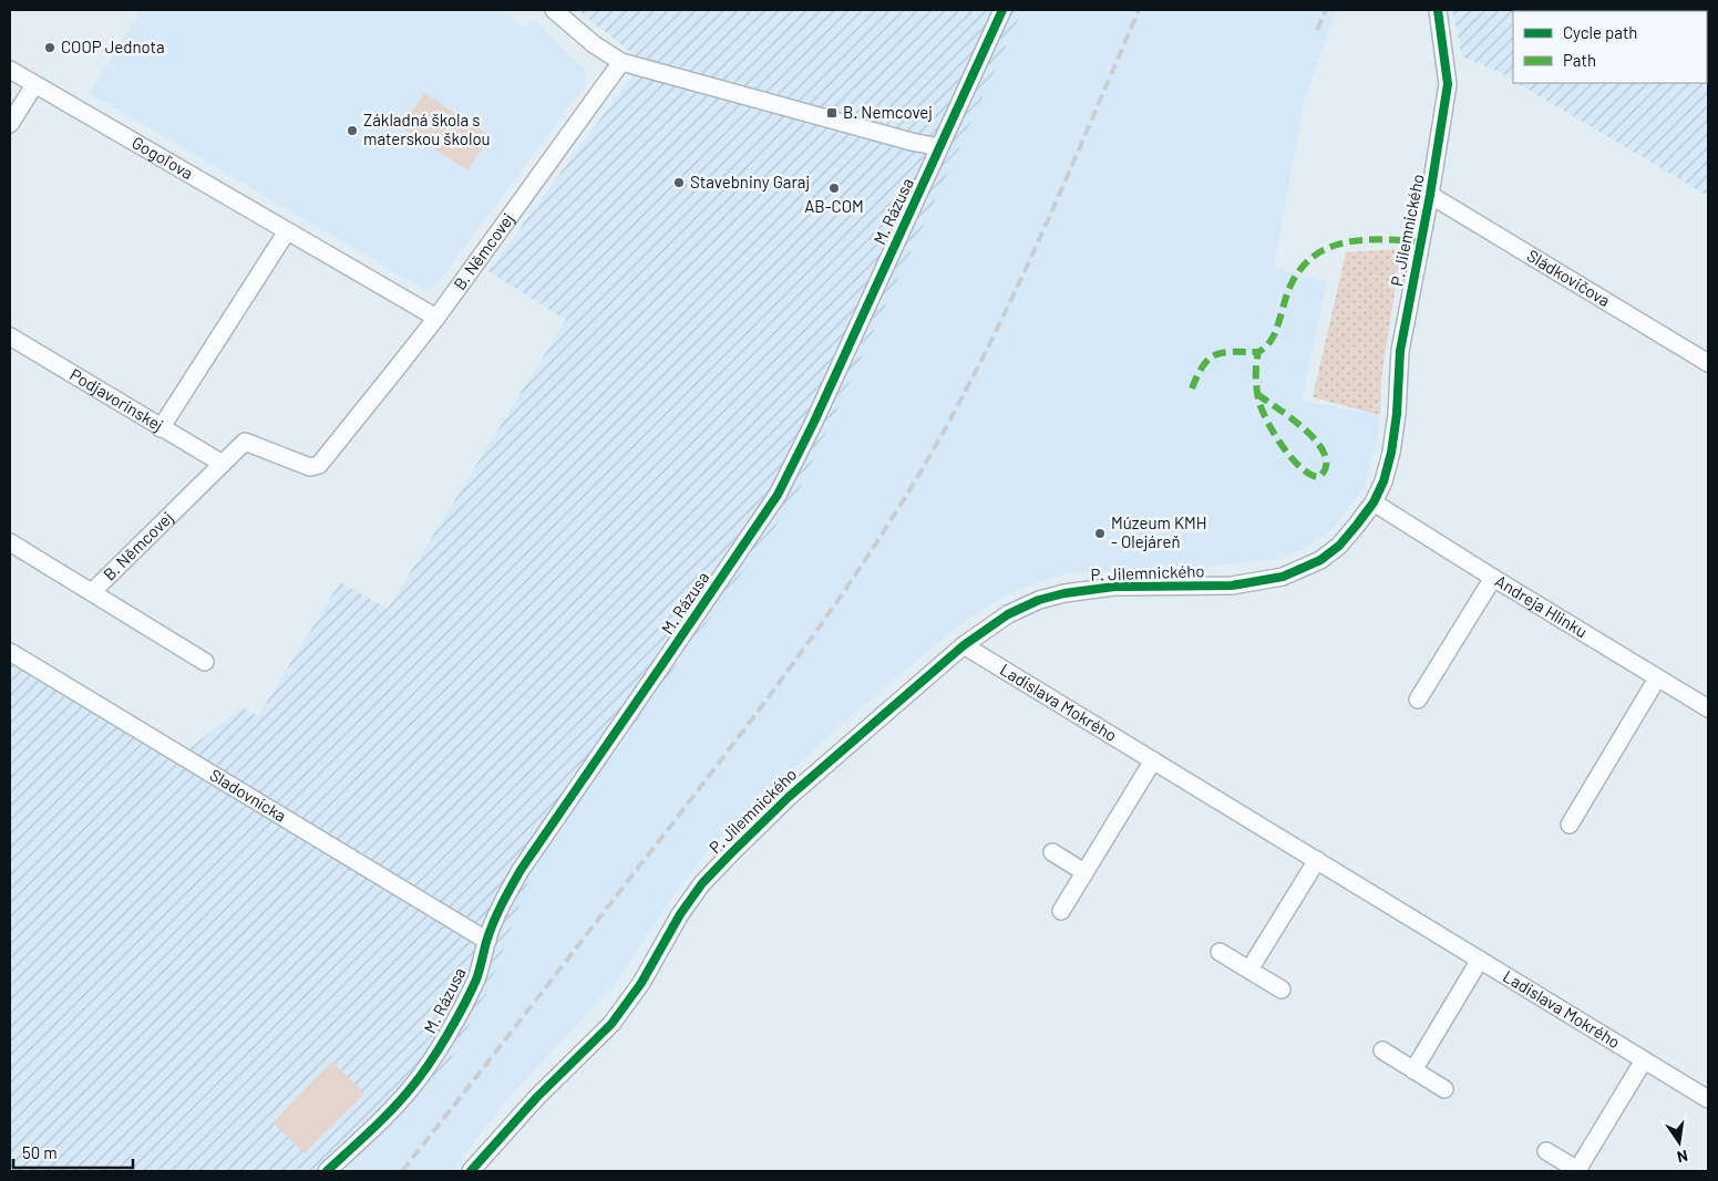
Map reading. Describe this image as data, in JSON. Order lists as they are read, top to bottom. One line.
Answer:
{"streets":{"street":["Gogoľova","M. Rázusa","P. Jilemnického","B. Němcovej","Sládkovičova","Podjavorinskej","Andreja Hlinku","Ladislava Mokrého","Sladovnícka"]},"crossings":[["Gogoľova","B. Němcovej"],["M. Rázusa","Sladovnícka"],["P. Jilemnického","Sládkovičova"],["P. Jilemnického","Andreja Hlinku"],["P. Jilemnického","Ladislava Mokrého"],["B. Němcovej","Podjavorinskej"]],"places":{"other":["COOP Jednota","Základná škola s materskou školou","Stavebniny Garaj","AB-COM","Múzeum KMH - Olejáreň"],"transit":["B. Nemcovej"]},"legend":["Cycle path","Path"],"scale_bar":"50 m","north":"bottom"}
